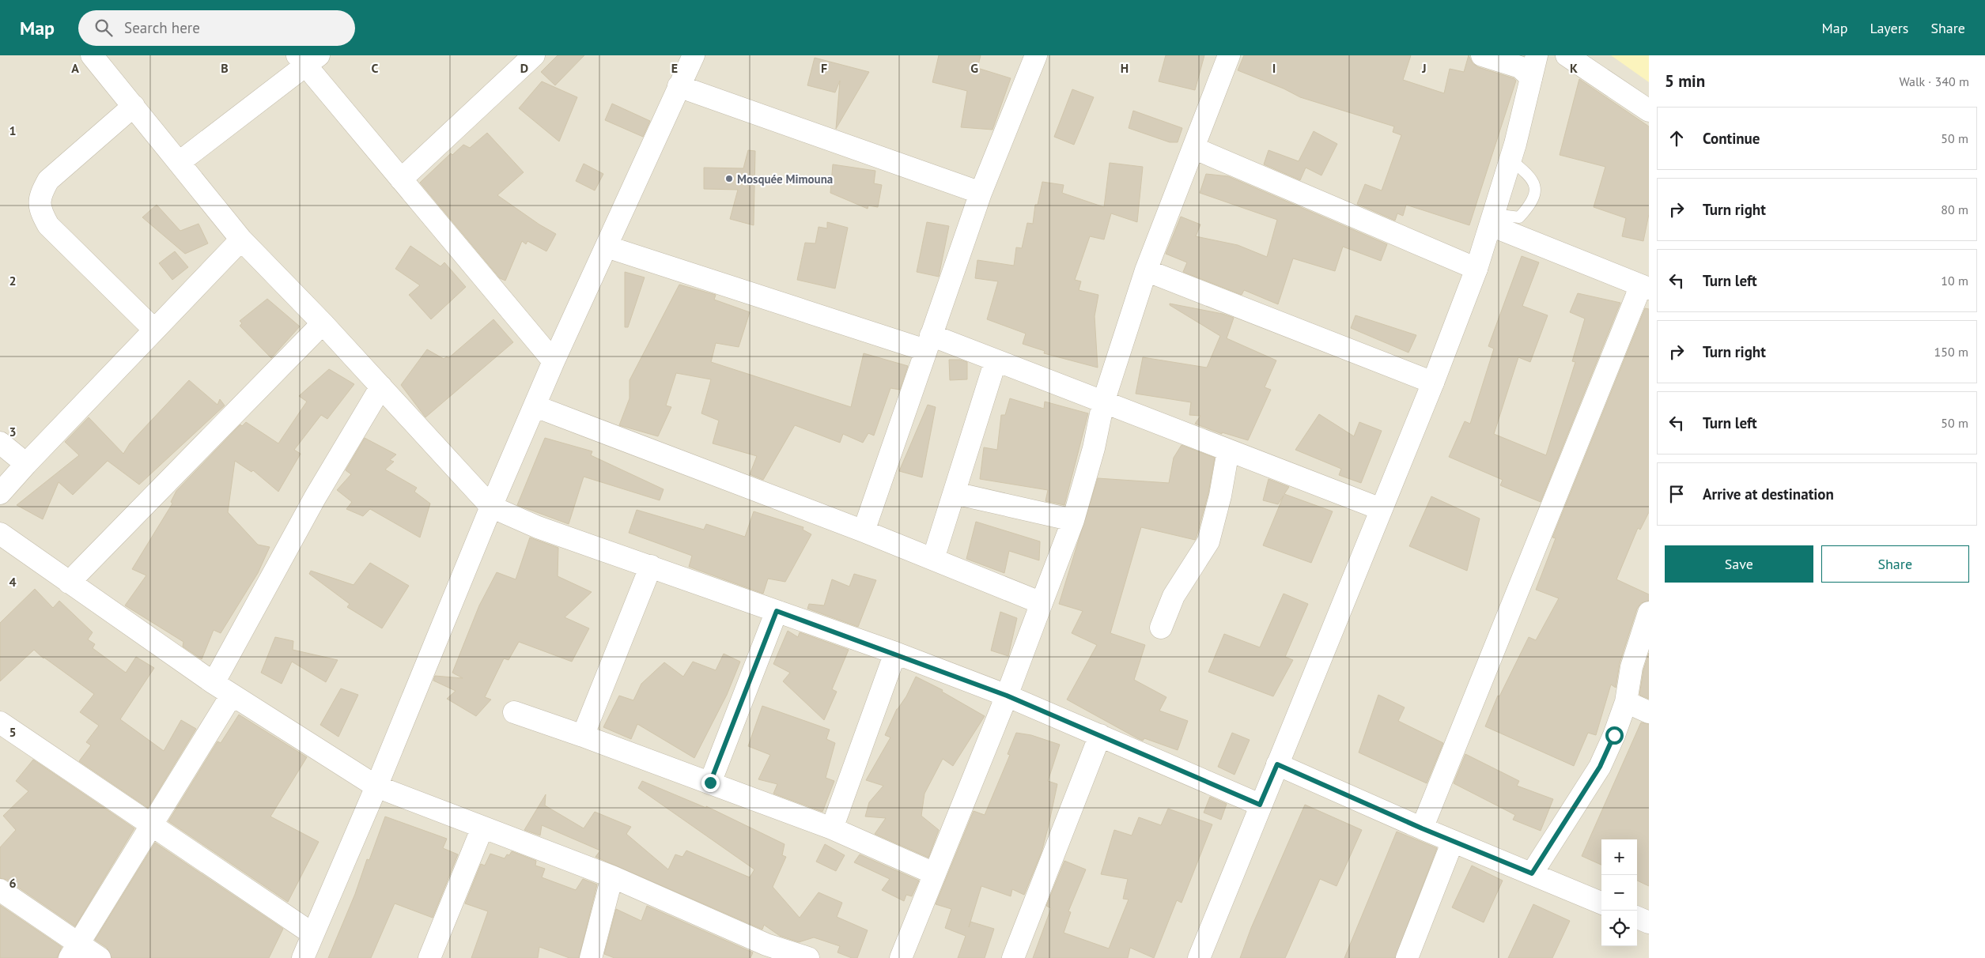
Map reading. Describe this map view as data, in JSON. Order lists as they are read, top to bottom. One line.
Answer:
{"places":["Mosquée Mimouna"],"page":{"header":"Map","search":"Search here","nav":["Map","Layers","Share"],"heading":["5 min","Walk · 340 m"],"list":[["Continue","50 m"],["Turn right","80 m"],["Turn left","10 m"],["Turn right","150 m"],["Turn left","50 m"],"Arrive at destination"],"buttons":["Save","Share"],"map_buttons":["+","−"]},"grid":{"columns":["A","B","C","D","E","F","G","H","I","J","K"],"rows":["1","2","3","4","5","6"]}}
